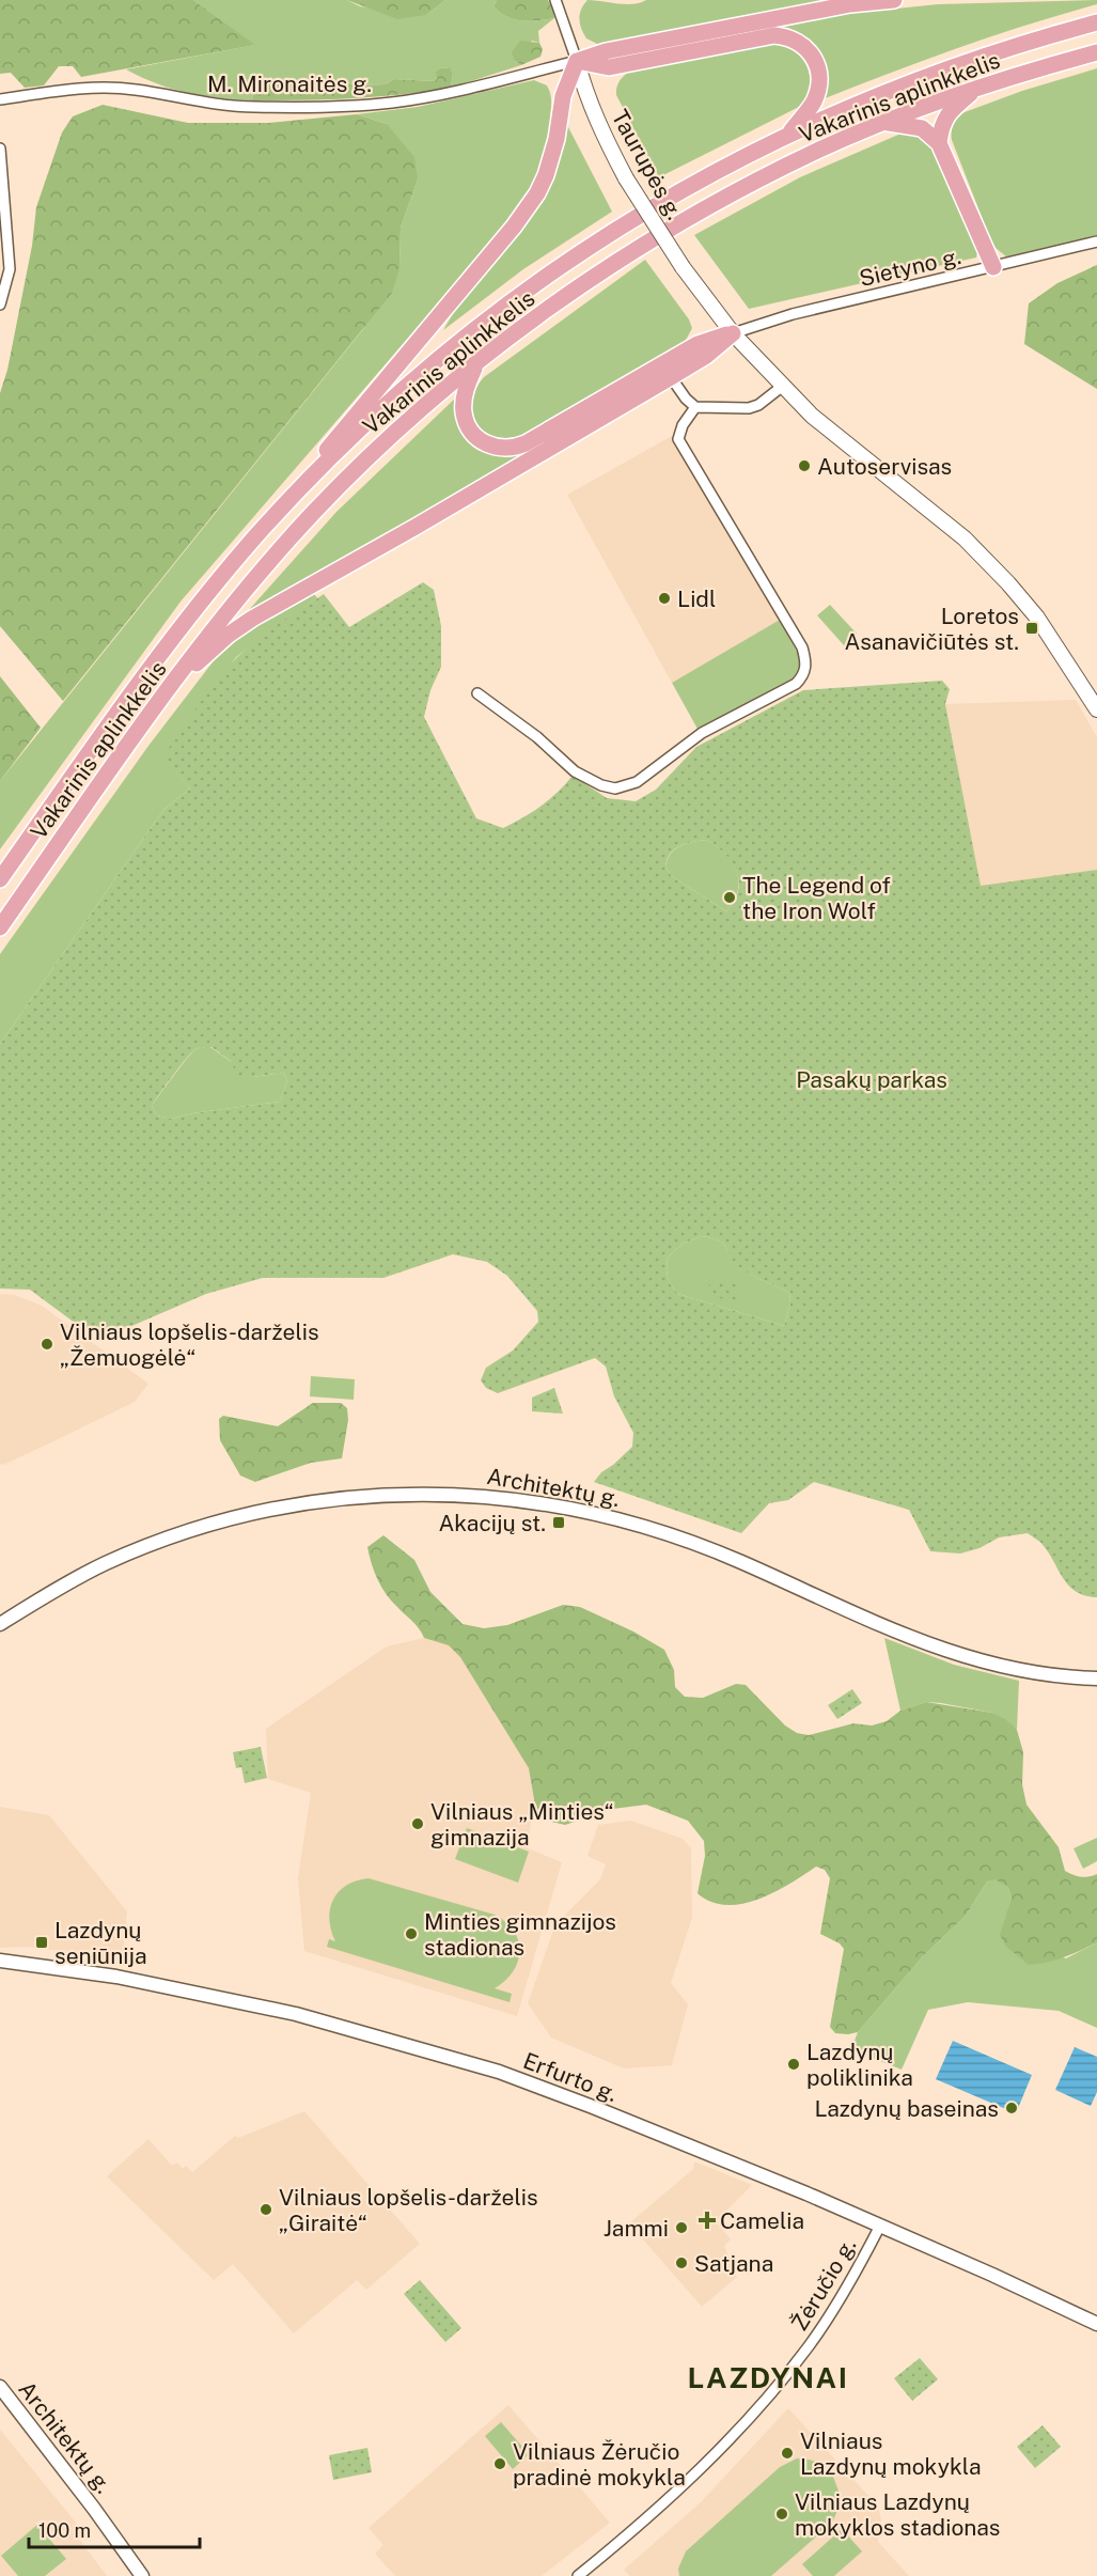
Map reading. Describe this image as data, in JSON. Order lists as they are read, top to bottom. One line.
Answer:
{"streets":{"highway":["Vakarinis aplinkkelis"],"main road":["Taurupės g."],"street":["M. Mironaitės g.","Sietyno g.","Architektų g.","Erfurto g.","Žėručio g."]},"crossings":[["M. Mironaitės g.","Taurupės g."],["Taurupės g.","Sietyno g."],["Erfurto g.","Žėručio g."]],"districts":["LAZDYNAI"],"parks":["Pasakų parkas"],"places":{"other":["Autoservisas","Lidl","The Legend of the Iron Wolf","Vilniaus lopšelis-darželis „Žemuogėlė“","Vilniaus „Minties“ gimnazija","Minties gimnazijos stadionas","Lazdynų poliklinika","Lazdynų baseinas","Vilniaus lopšelis-darželis „Giraitė“","Jammi","Satjana","Vilniaus Lazdynų mokykla","Vilniaus Žėručio pradinė mokykla","Vilniaus Lazdynų mokyklos stadionas"],"transit":["Loretos Asanavičiūtės st.","Akacijų st.","Lazdynų seniūnija"],"health":["Camelia"]},"scale_bar":"100 m"}
